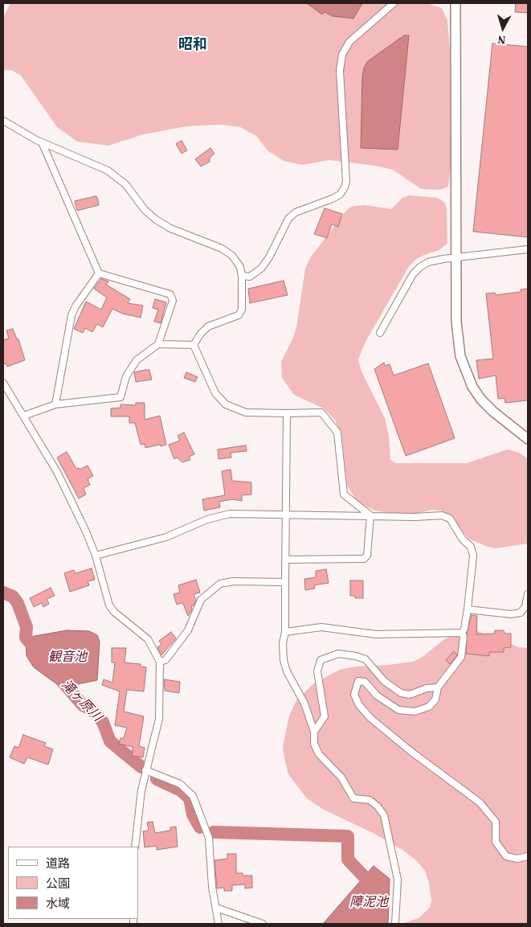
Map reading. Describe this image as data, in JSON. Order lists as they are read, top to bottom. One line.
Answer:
{"districts":["昭和"],"water":["観音池","滝ヶ原川","障泥池"],"legend":["道路","公園","水域"],"north":"bottom"}
